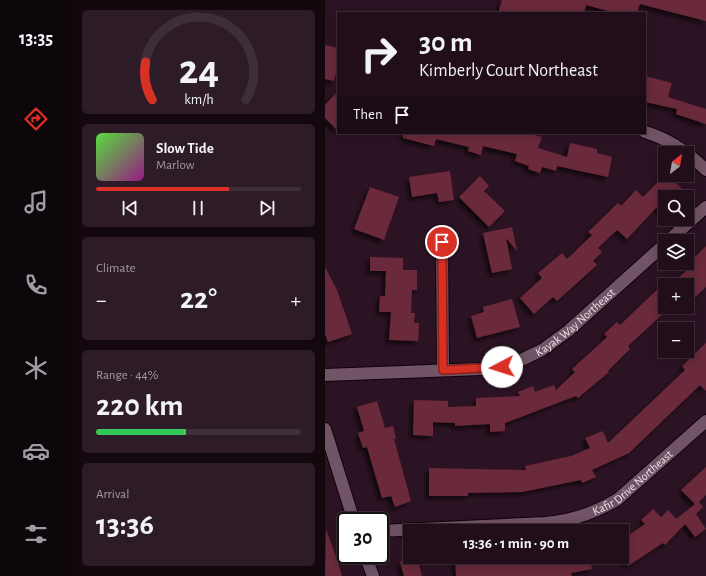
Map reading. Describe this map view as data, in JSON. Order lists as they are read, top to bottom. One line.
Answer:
{"streets":{"street":["Kayak Way Northeast","Kafir Drive Northeast"]},"north":"top right","page":{"tabs":"13:35","turn":["30 m","Kimberly Court Northeast"],"then":"Then","song":["Slow Tide","Marlow"],"map_buttons":["+","−"],"tile":["Climate",["Range · 44%","220 km"],["Arrival","13:36"]],"heat":["−","22°","+"],"limit":"30","trip":"13:36 · 1 min · 90 m","gauge":["24","km/h"]}}
